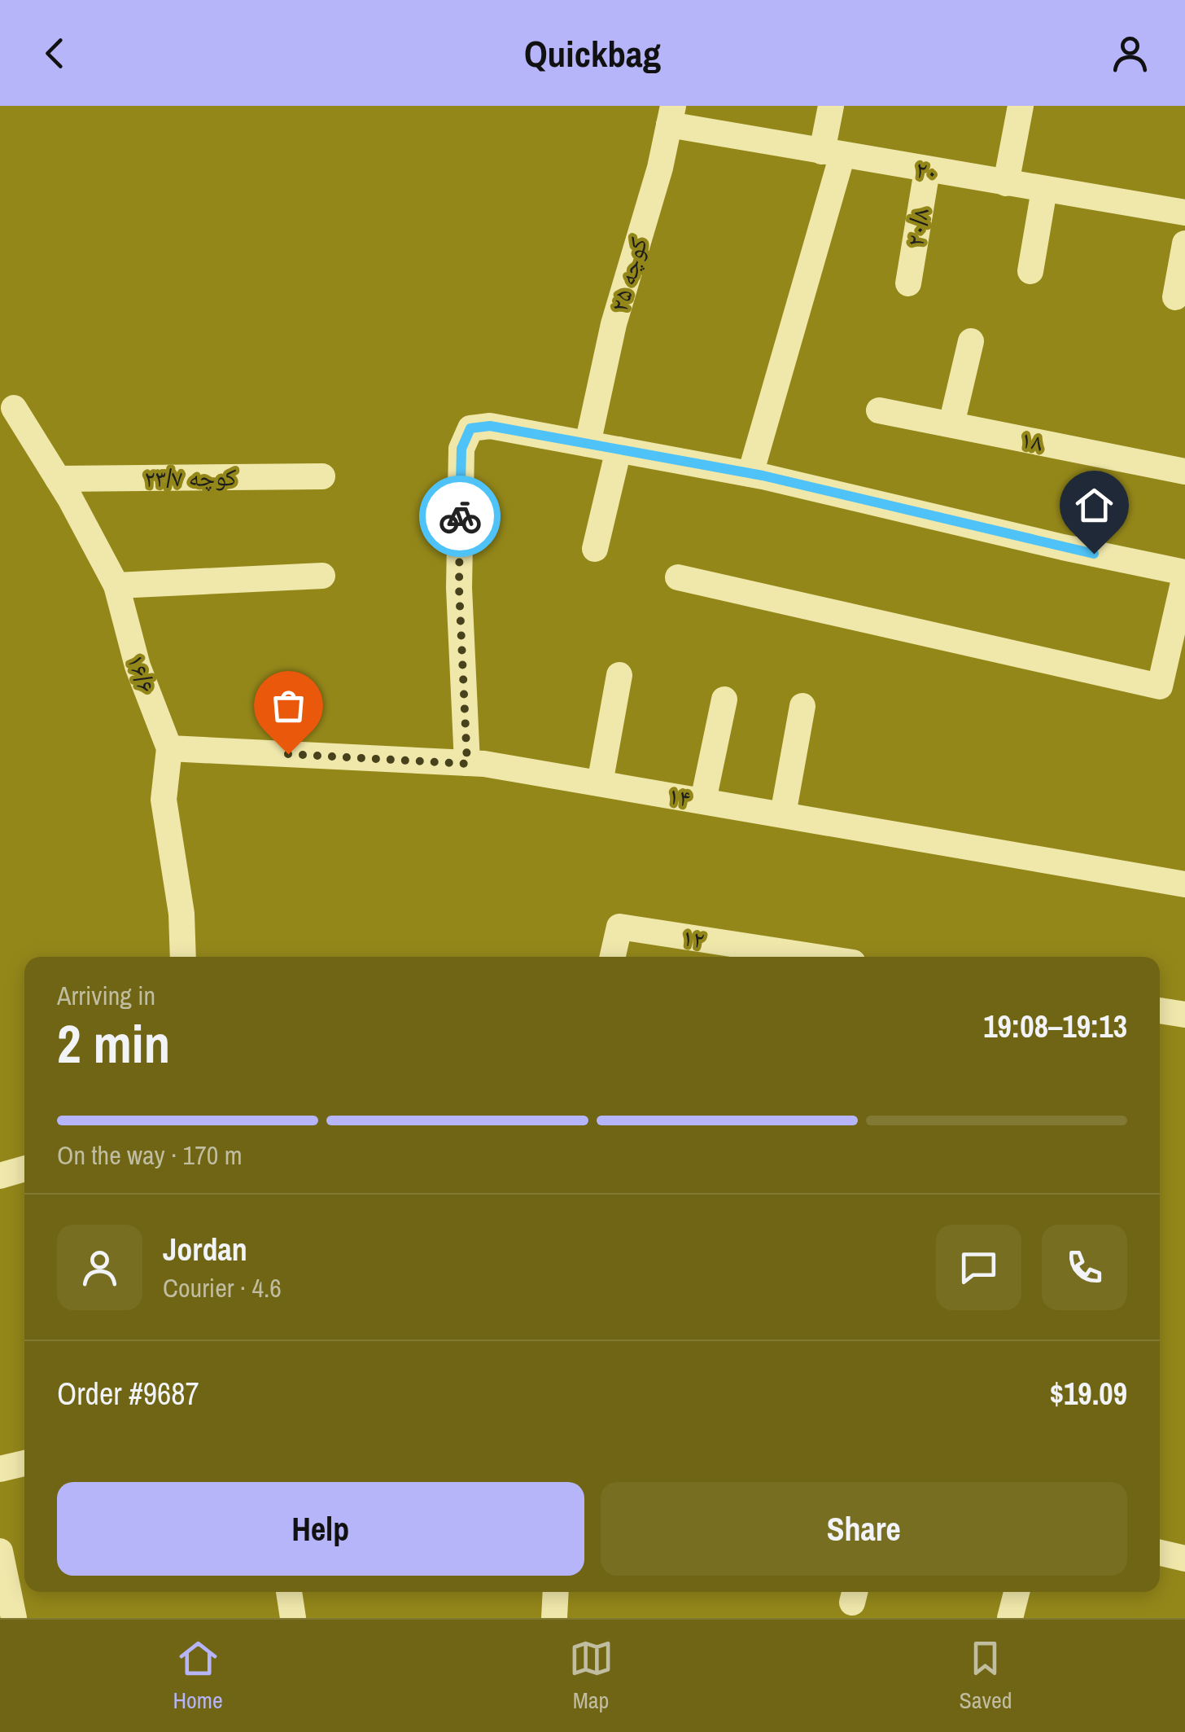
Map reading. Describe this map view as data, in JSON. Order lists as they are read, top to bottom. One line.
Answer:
{"streets":{"street":["۲۰","۲۰/۸","کوچه ۲۵","۱۸","کوچه ۲۳/۷","۱۶/۶","۱۴","۱۲"]},"crossings":[["۲۰","۲۰/۸"],["۲۰","کوچه ۲۵"],["کوچه ۲۳/۷","۱۶/۶"],["۱۶/۶","۱۴"]],"page":{"header":"Quickbag","heading":["2 min","Arriving in","19:08–19:13"],"panel":["Jordan","Courier · 4.6","Order #9687","$19.09"],"bar":"On the way · 170 m","buttons":["Help","Share"],"tabs":["Home","Map","Saved"]}}
